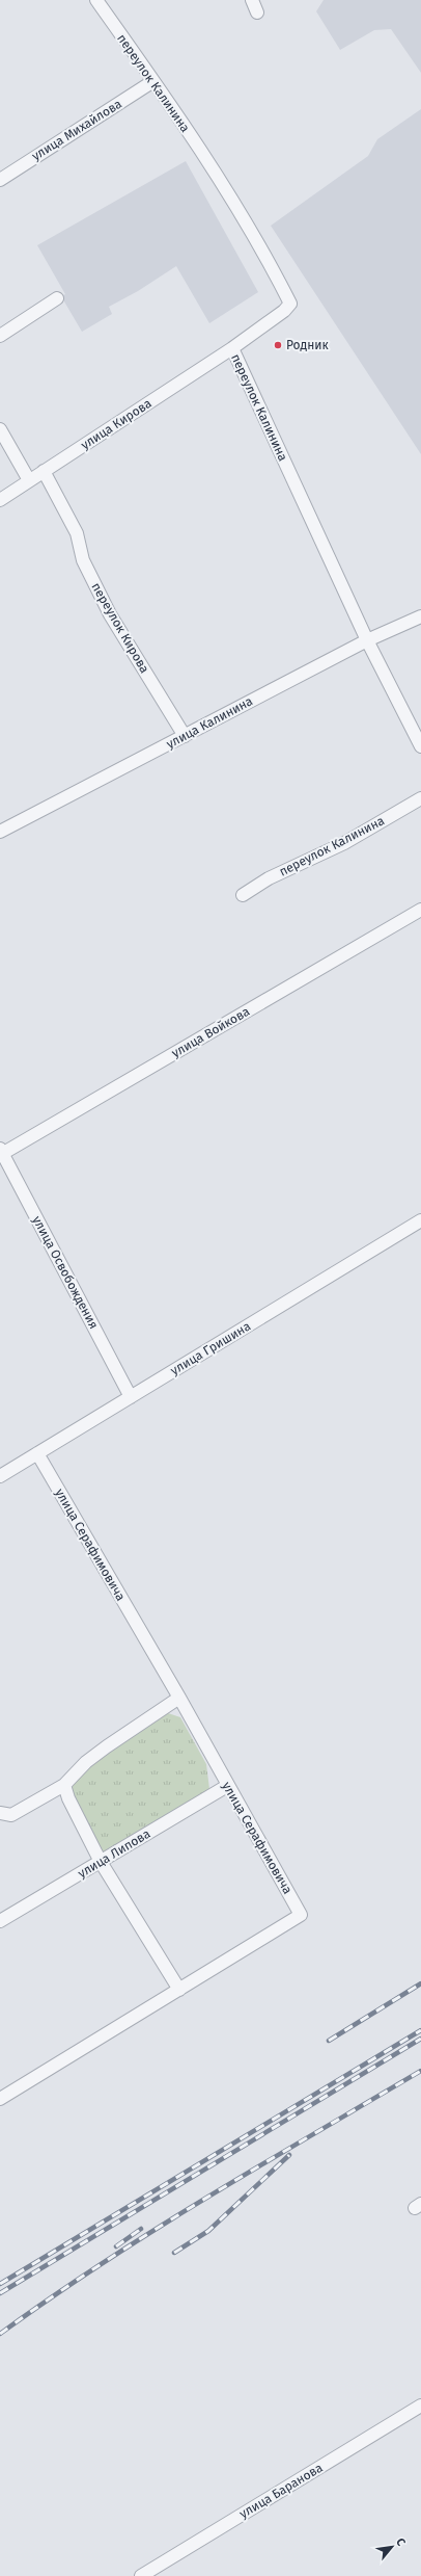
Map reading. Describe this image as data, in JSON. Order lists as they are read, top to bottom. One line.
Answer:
{"streets":{"street":["переулок Калинина","улица Михайлова","улица Кирова","переулок Кирова","улица Калинина","улица Войкова","улица Освобождения","улица Гришина","улица Серафимовича","улица Липова","улица Баранова"]},"crossings":[["переулок Калинина","улица Михайлова"],["переулок Калинина","улица Кирова"],["переулок Калинина","улица Калинина"],["улица Кирова","переулок Кирова"],["переулок Кирова","улица Калинина"],["улица Войкова","улица Освобождения"],["улица Освобождения","улица Гришина"],["улица Гришина","улица Серафимовича"],["улица Серафимовича","улица Липова"]],"places":["Родник"],"north":"top right"}
